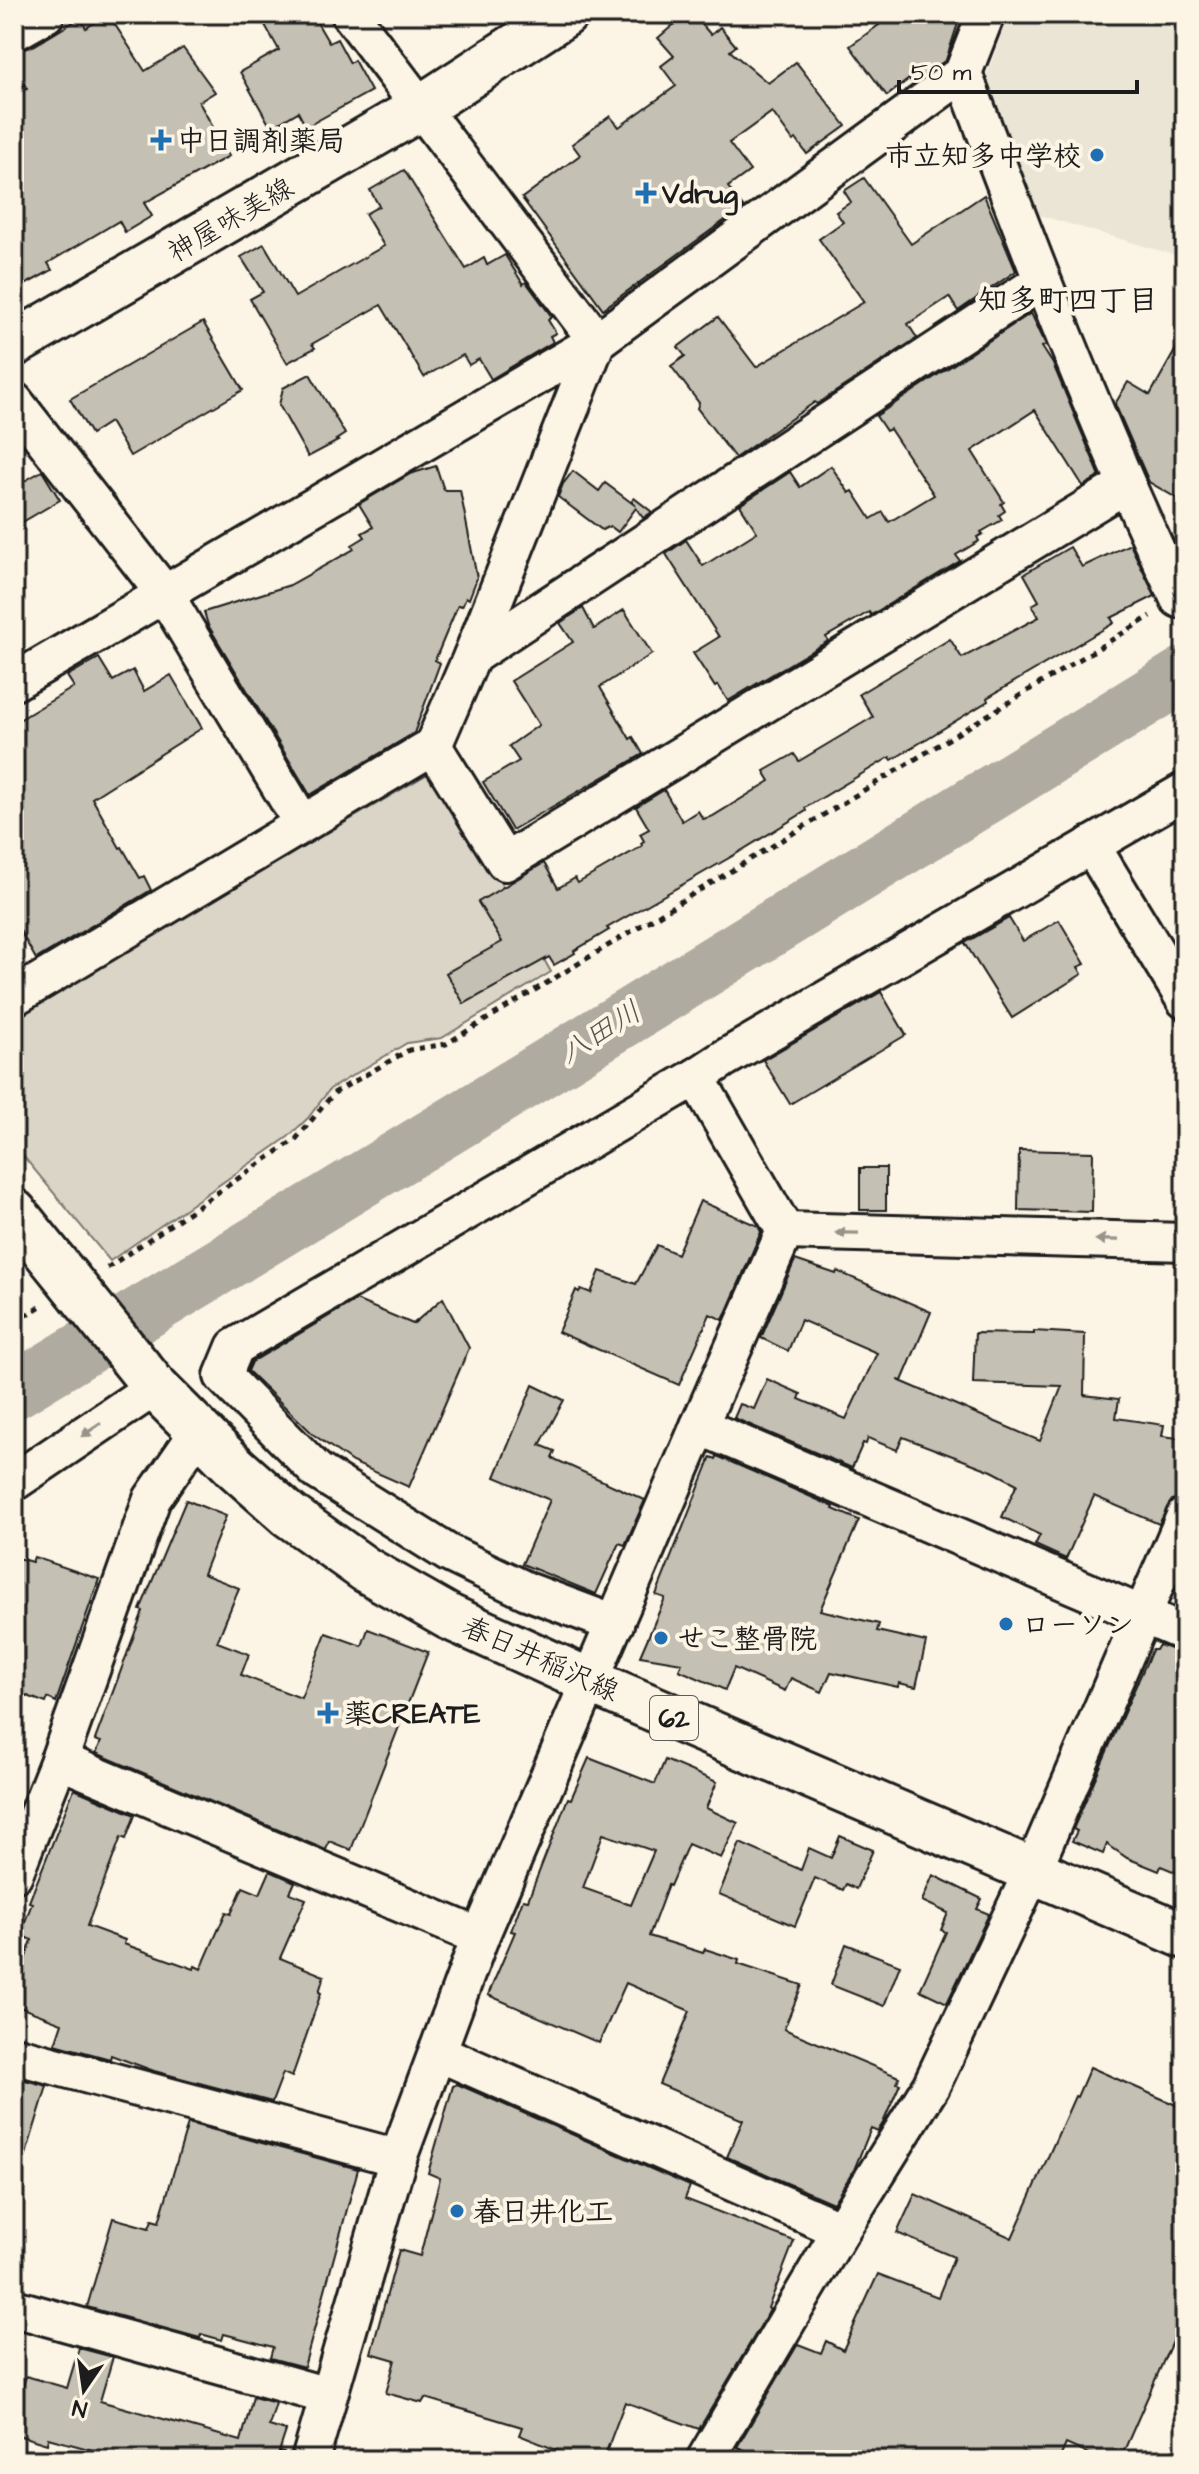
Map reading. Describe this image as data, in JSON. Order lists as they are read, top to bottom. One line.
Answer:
{"streets":{"main road":["神屋味美線","春日井稲沢線","62"]},"districts":["知多町四丁目"],"water":["八田川"],"places":{"health":["中日調剤薬局","Vdrug","薬CREATE"],"other":["市立知多中学校","ローソン","せこ整骨院","春日井化工"]},"scale_bar":"50 m","north":"bottom"}
